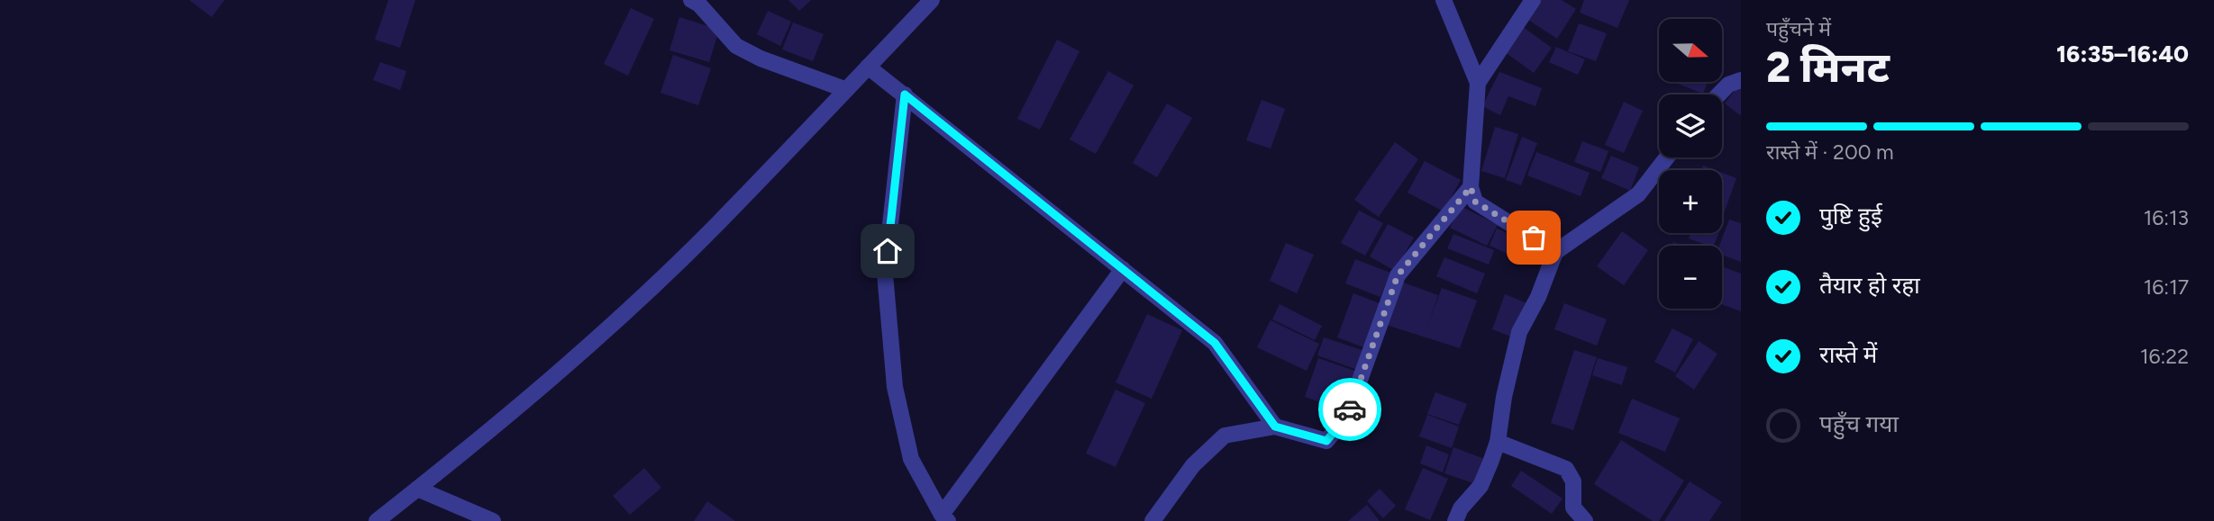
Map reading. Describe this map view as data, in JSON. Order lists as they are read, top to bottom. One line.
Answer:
{"north":"right","page":{"heading":["2 मिनट","पहुँचने में","16:35–16:40"],"map_buttons":["+","−"],"bar":"रास्ते में · 200 m","list":[["पुष्टि हुई","16:13"],["तैयार हो रहा","16:17"],["रास्ते में","16:22"],"पहुँच गया"]}}
